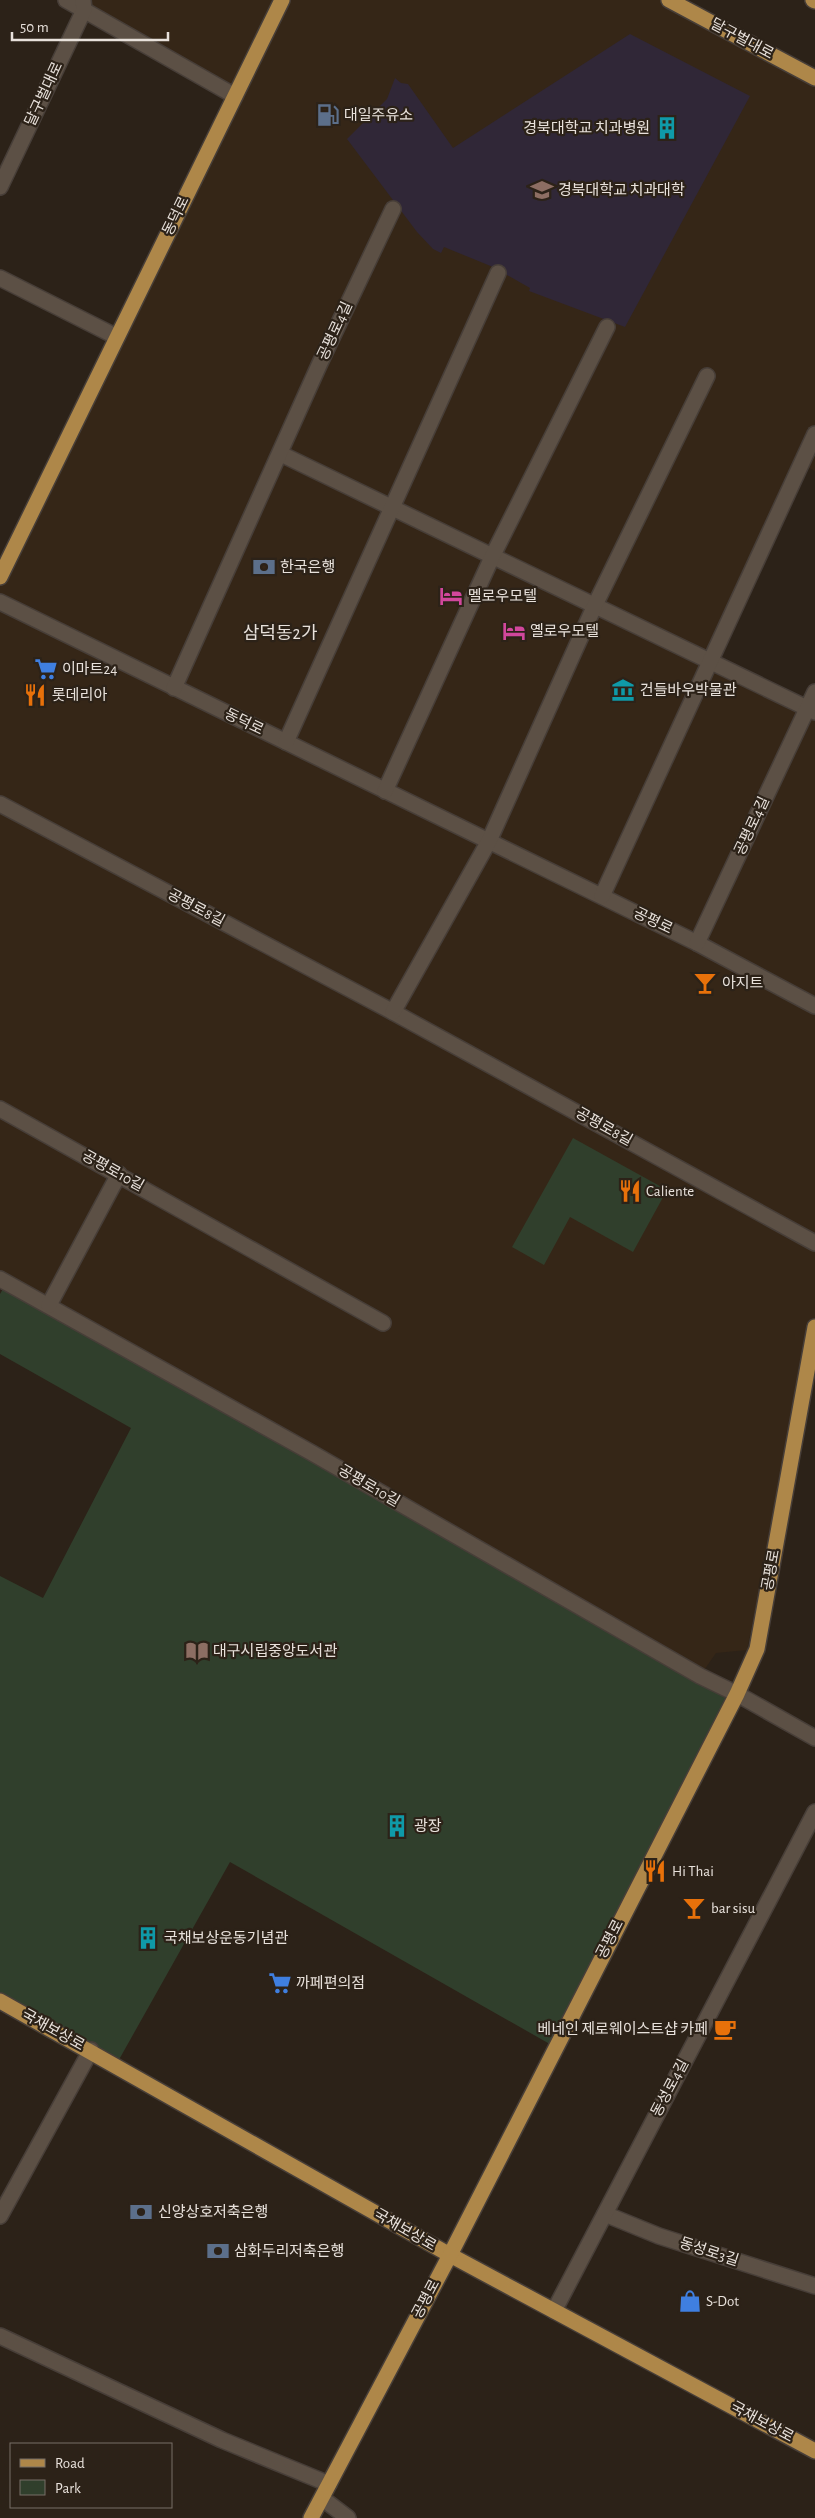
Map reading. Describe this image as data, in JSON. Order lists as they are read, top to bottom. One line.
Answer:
{"streets":{"main road":["달구벌대로","동덕로","공평로","국채보상로"],"street":["공평로4길","공평로8길","공평로10길","동성로4길","동성로3길"]},"crossings":[["동덕로","공평로4길"],["동덕로","공평로"],["공평로4길","공평로"],["공평로","공평로10길"],["공평로","국채보상로"],["국채보상로","동성로4길"],["동성로4길","동성로3길"]],"districts":["삼덕동2가"],"places":{"fuel station":["대일주유소"],"building":["경북대학교 치과병원","광장","국채보상운동기념관"],"school or university":["경북대학교 치과대학"],"bank":["한국은행","신양상호저축은행","삼화두리저축은행"],"hotel":["멜로우모텔","옐로우모텔"],"supermarket":["이마트24","까페편의점"],"museum":["건들바우박물관"],"restaurant":["롯데리아","Caliente","Hi Thai"],"bar":["아지트","bar sisu"],"library":["대구시립중앙도서관"],"cafe":["베네인 제로웨이스트샵 카페"],"shop":["S-Dot"]},"legend":["Road","Park"],"scale_bar":"50 m"}
